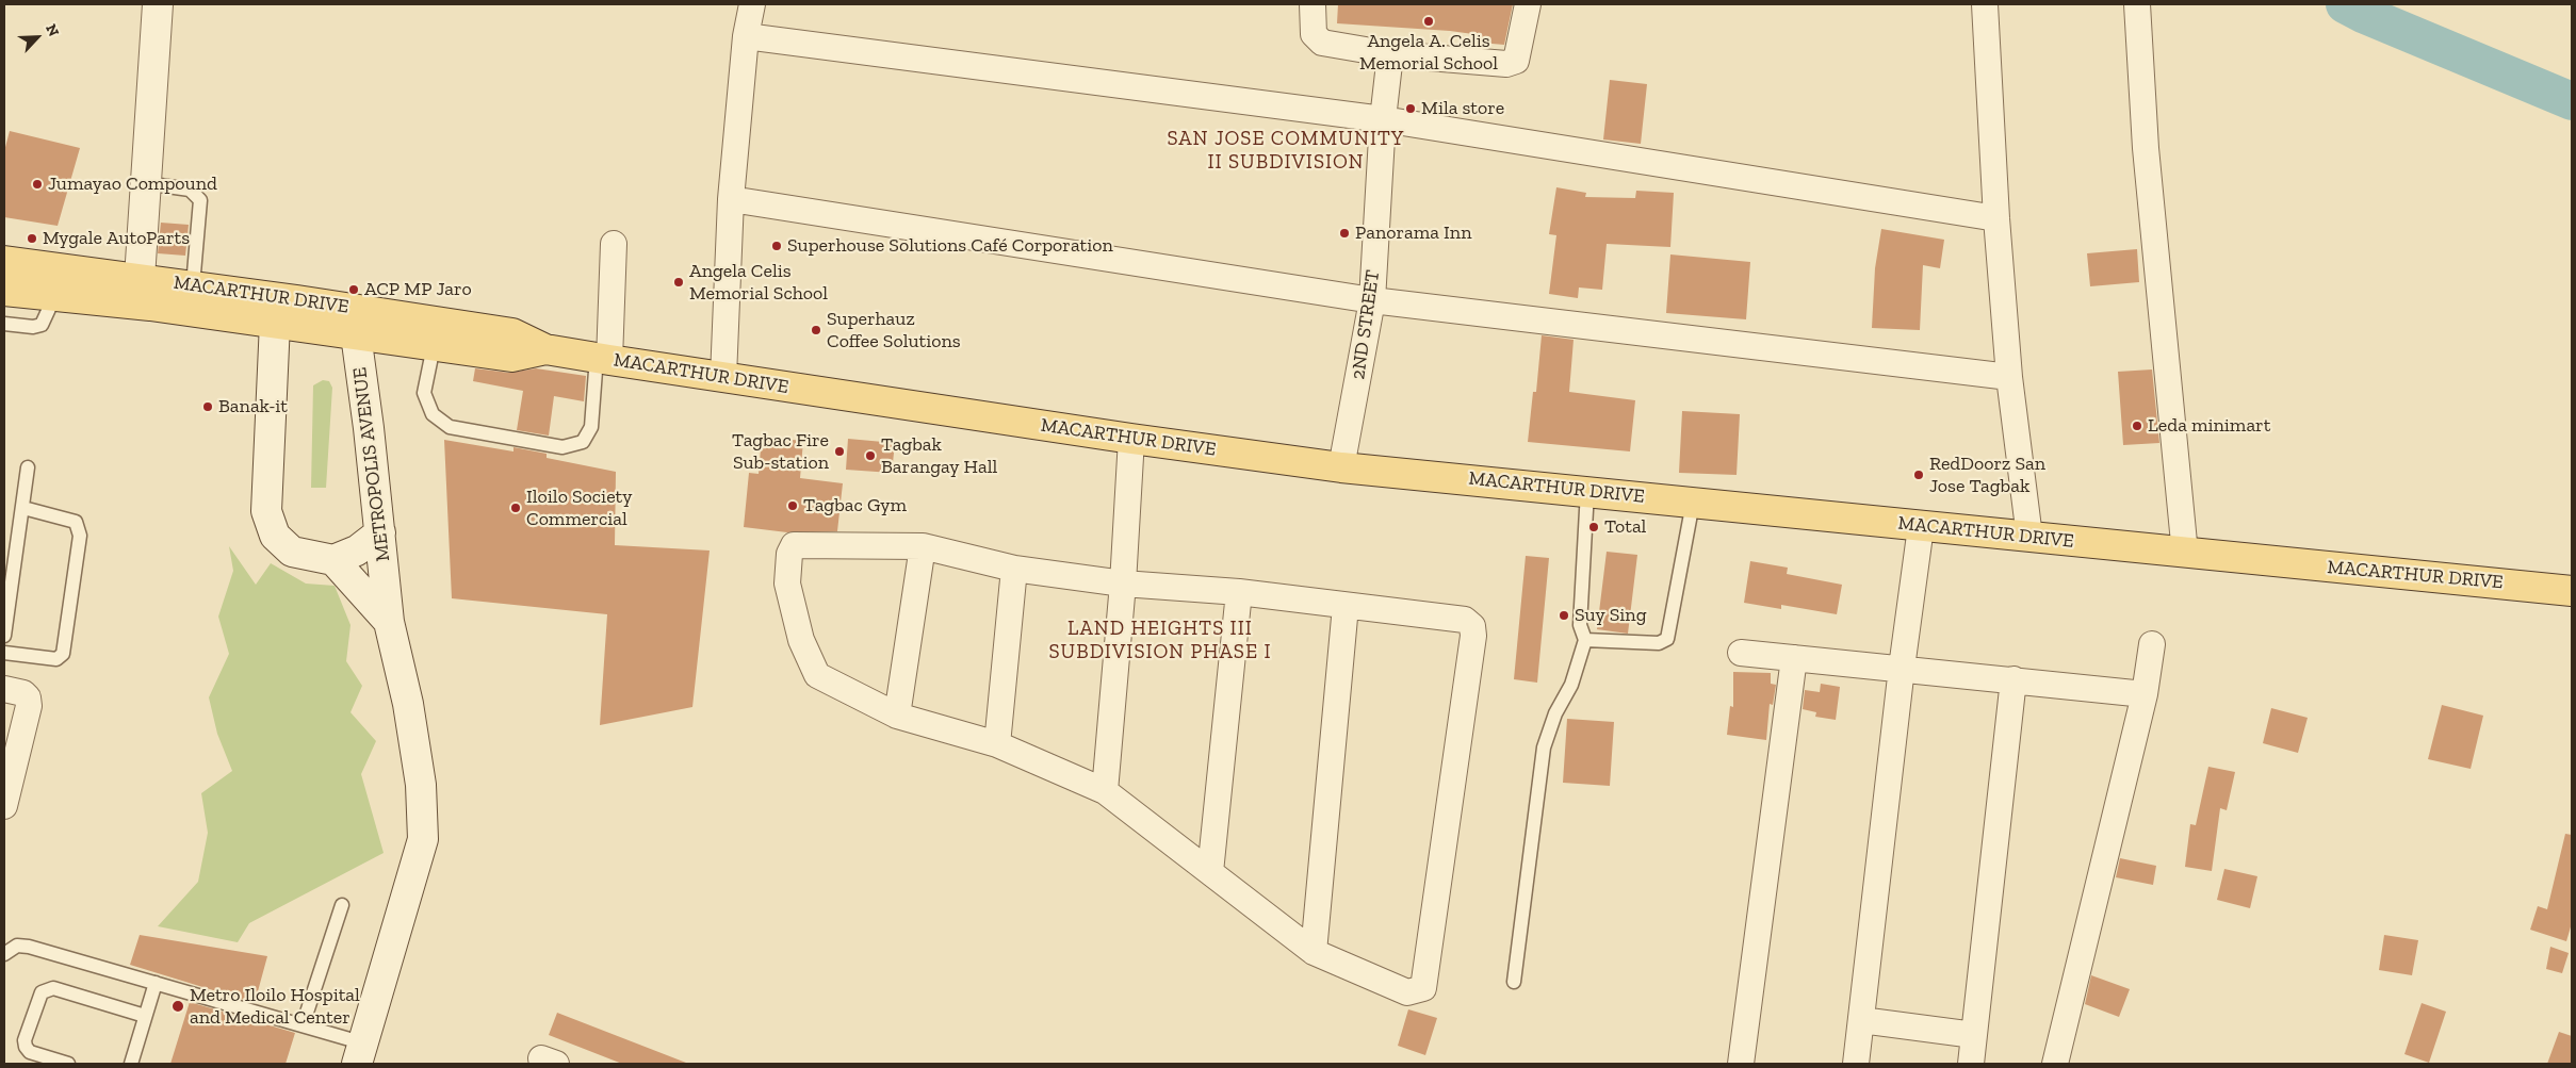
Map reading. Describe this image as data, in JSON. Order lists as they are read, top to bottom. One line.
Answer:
{"streets":{"main road":["MACARTHUR DRIVE","METROPOLIS AVENUE"],"street":["2ND STREET"]},"crossings":[["MACARTHUR DRIVE","2ND STREET"],["MACARTHUR DRIVE","METROPOLIS AVENUE"]],"districts":["SAN JOSE COMMUNITY II SUBDIVISION","LAND HEIGHTS III SUBDIVISION PHASE I"],"places":["Angela A. Celis Memorial School","Mila store","Jumayao Compound","Panorama Inn","Mygale AutoParts","Superhouse Solutions Café Corporation","Angela Celis Memorial School","ACP MP Jaro","Superhauz Coffee Solutions","Banak-it","Leda minimart","Tagbac Fire Sub-station","Tagbak Barangay Hall","RedDoorz San Jose Tagbak","Tagbac Gym","Iloilo Society Commercial","Total","Suy Sing","Metro Iloilo Hospital and Medical Center"],"north":"top right"}
